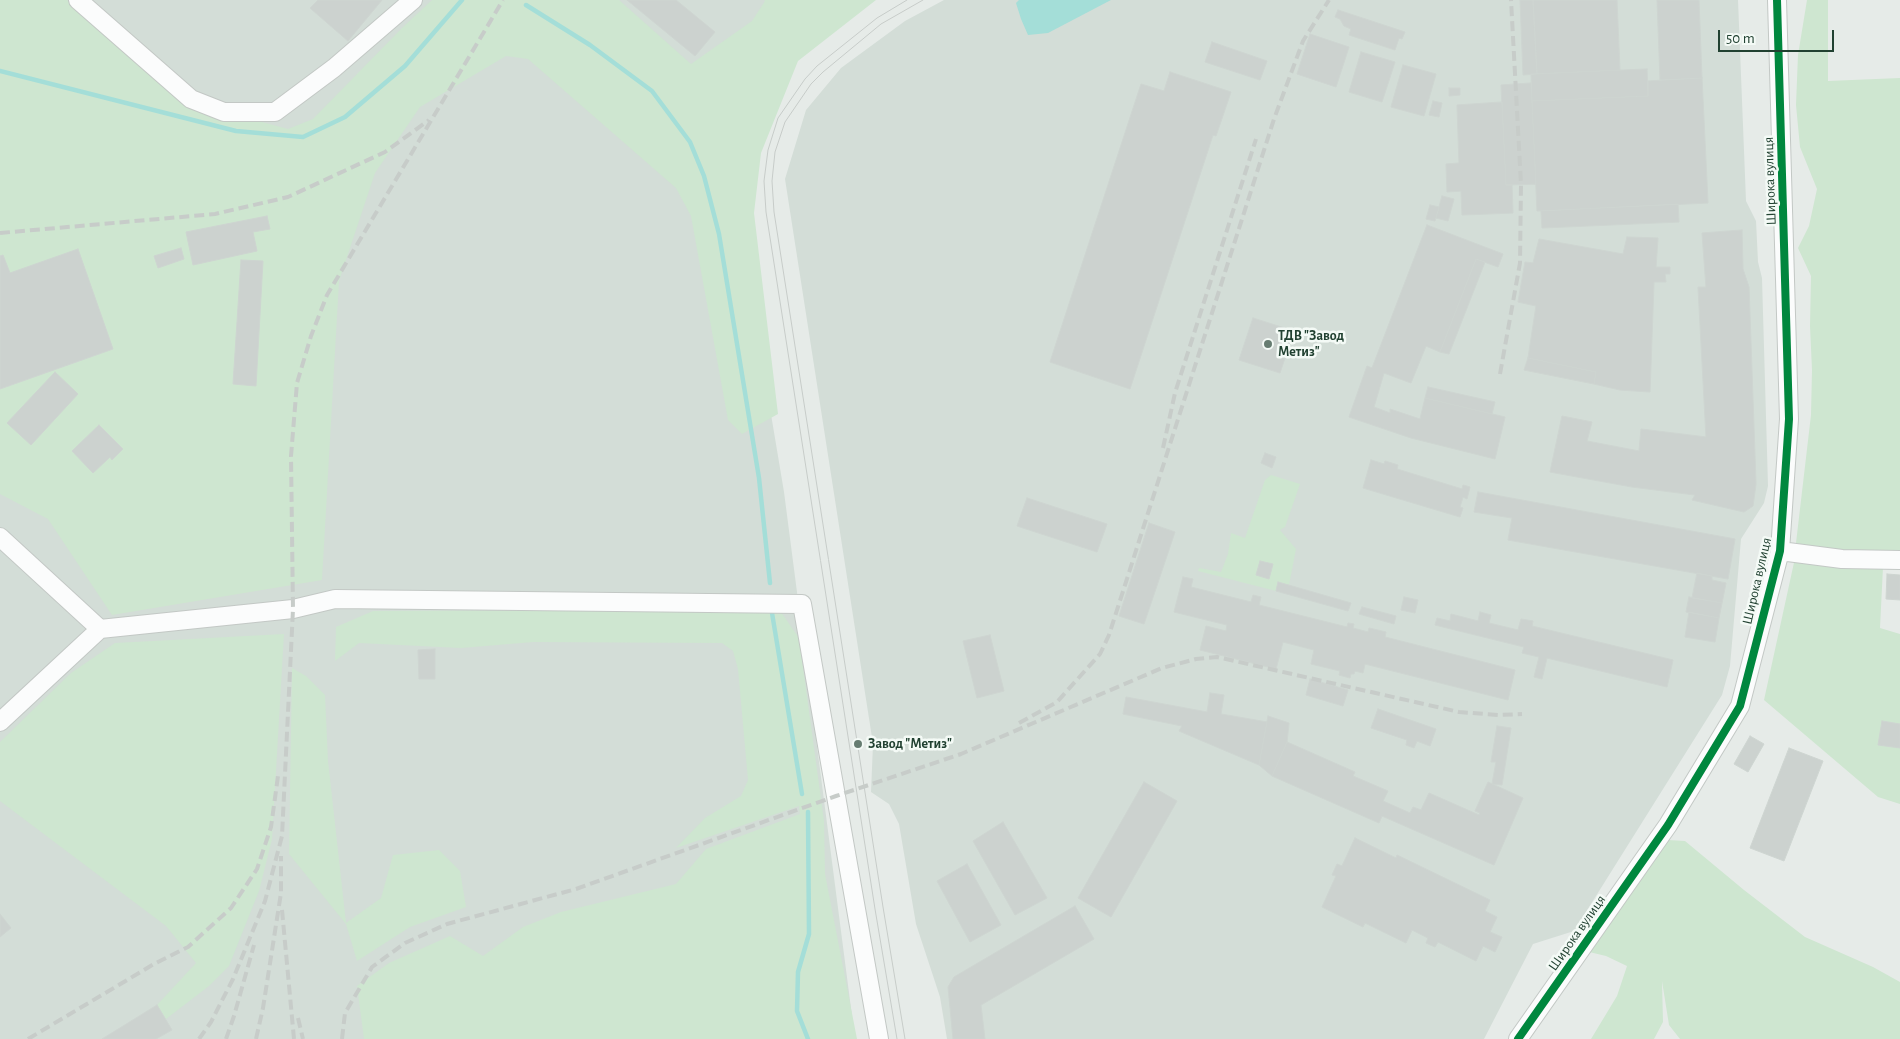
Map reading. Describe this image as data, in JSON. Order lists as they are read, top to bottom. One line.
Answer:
{"streets":{"street":["Широка вулиця"]},"places":["ТДВ \"Завод Метиз\"","Завод \"Метиз\""],"scale_bar":"50 m"}
